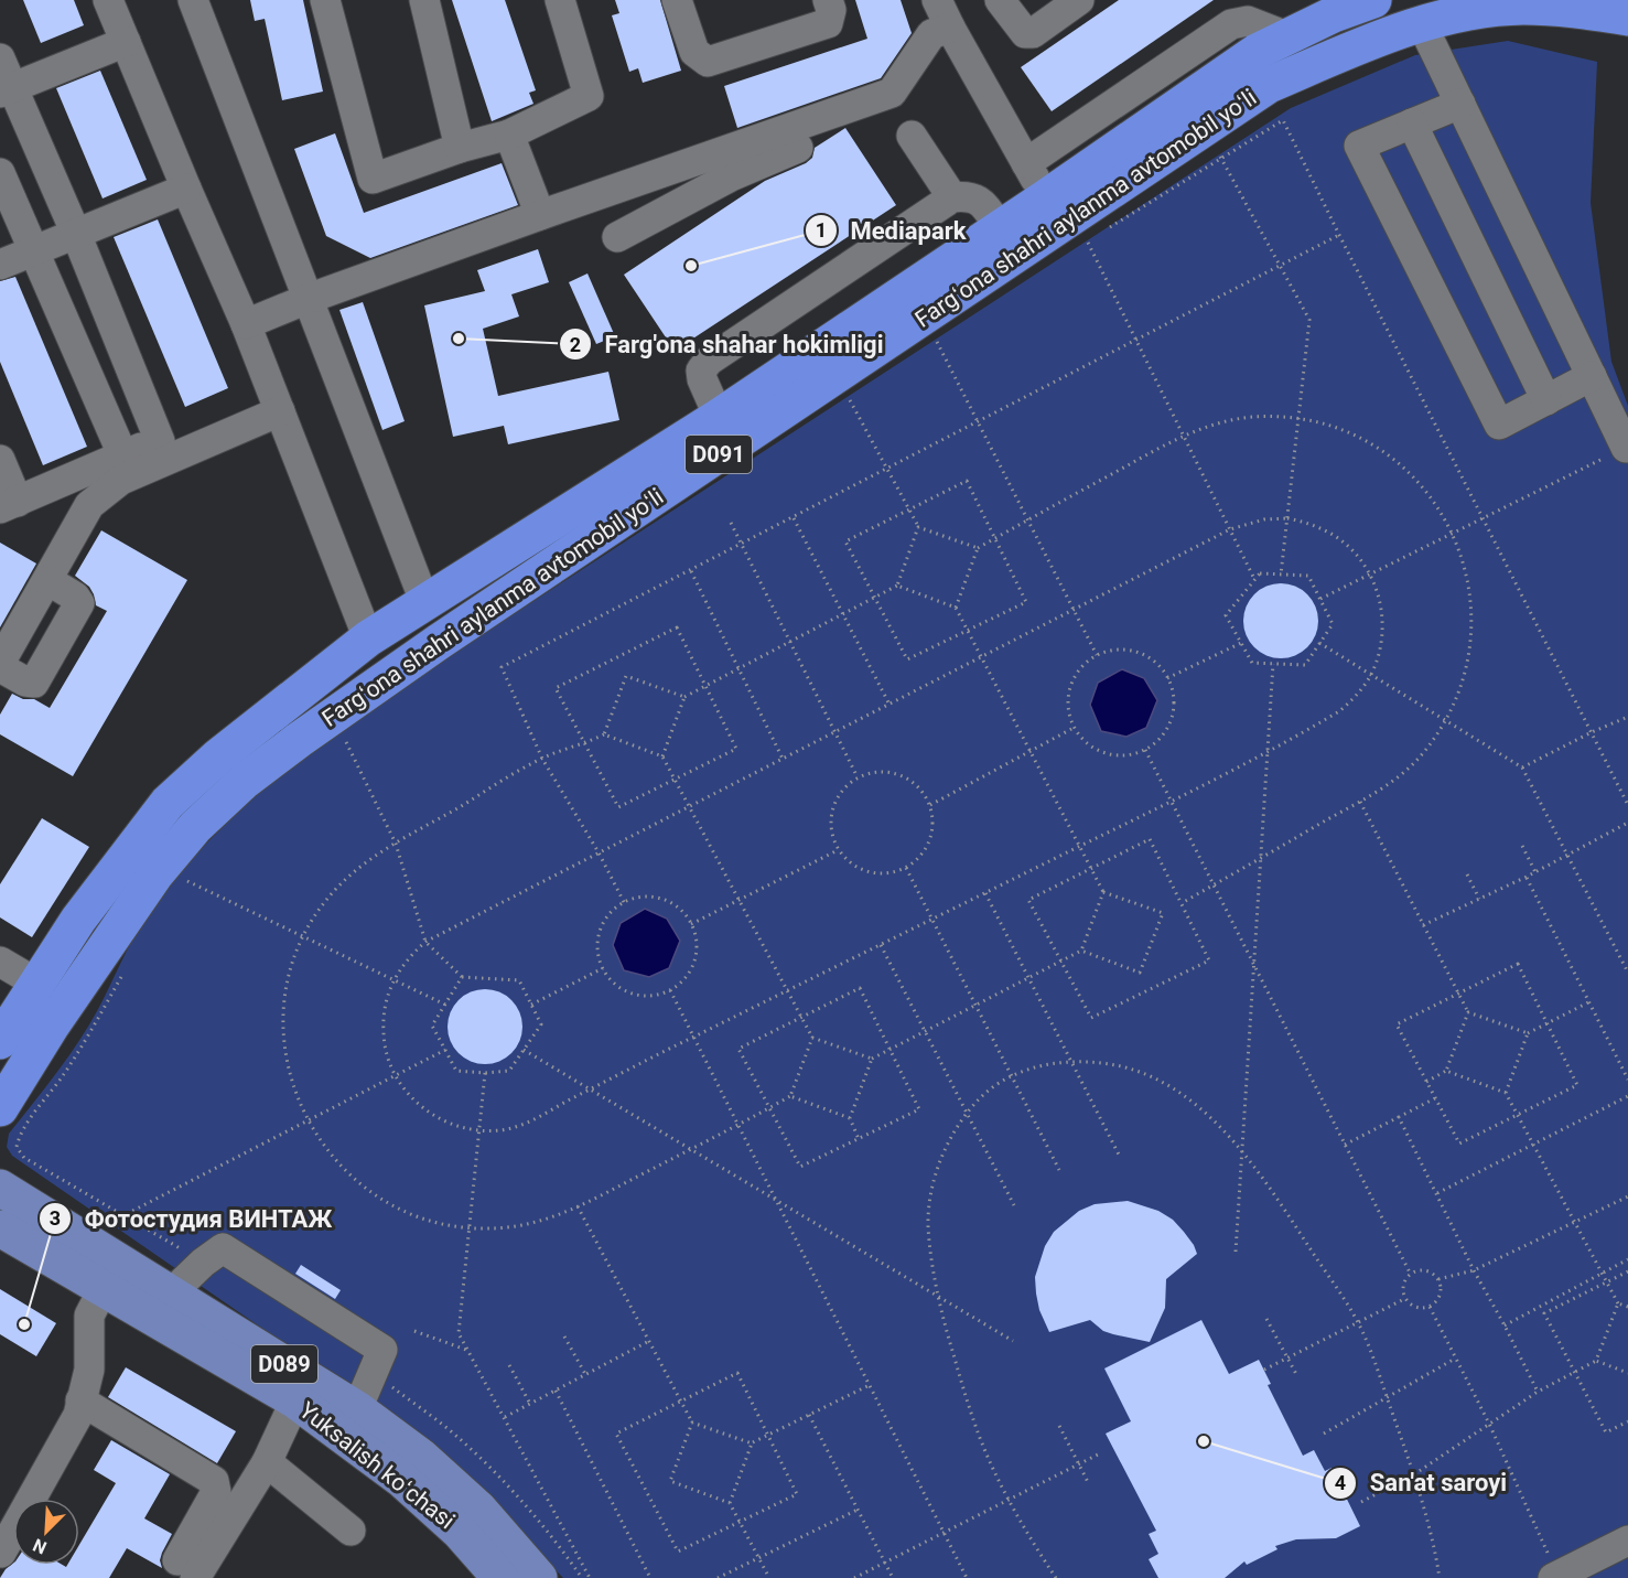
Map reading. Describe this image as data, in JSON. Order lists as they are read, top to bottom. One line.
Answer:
{"streets":{"highway":["Fargʻona shahri aylanma avtomobil yoʻli","D091"],"main road":["D089","Yuksalish koʻchasi"]},"places":["Mediapark","Farg'ona shahar hokimligi","Фотостудия ВИНТАЖ","San'at saroyi"],"north":"bottom left"}
